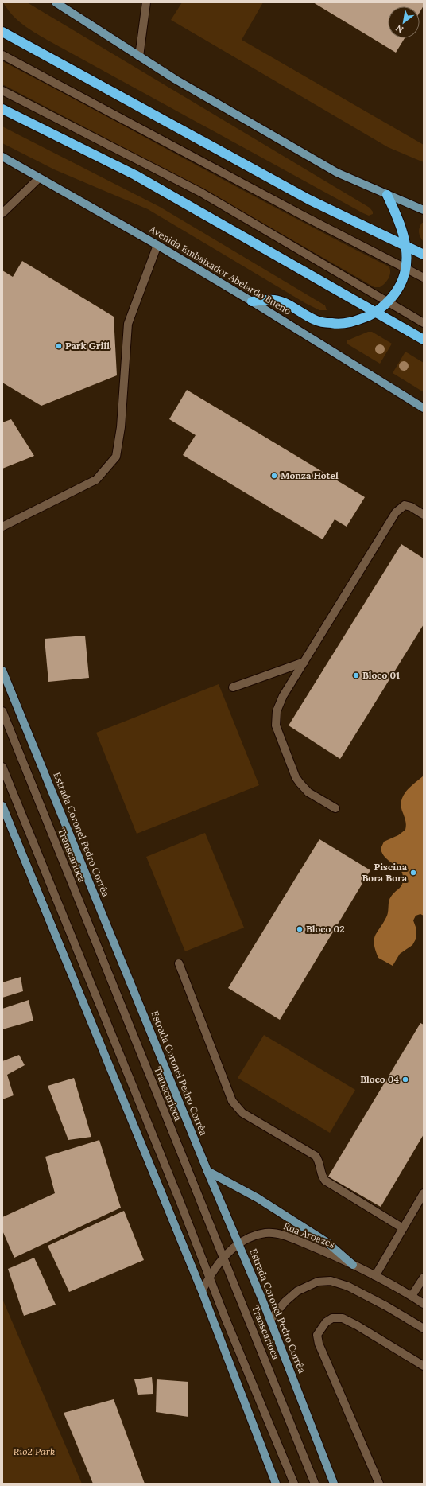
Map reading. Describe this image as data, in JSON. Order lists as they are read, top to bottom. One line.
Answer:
{"streets":{"main road":["Avenida Embaixador Abelardo Bueno","Estrada Coronel Pedro Corrêa"],"street":["Transcarioca","Rua Aroazes"]},"crossings":[["Estrada Coronel Pedro Corrêa","Rua Aroazes"],["Transcarioca","Rua Aroazes"]],"parks":["Rio2 Park"],"places":["Park Grill","Monza Hotel","Bloco 01","Piscina Bora Bora","Bloco 02","Bloco 04"],"north":"bottom left"}
